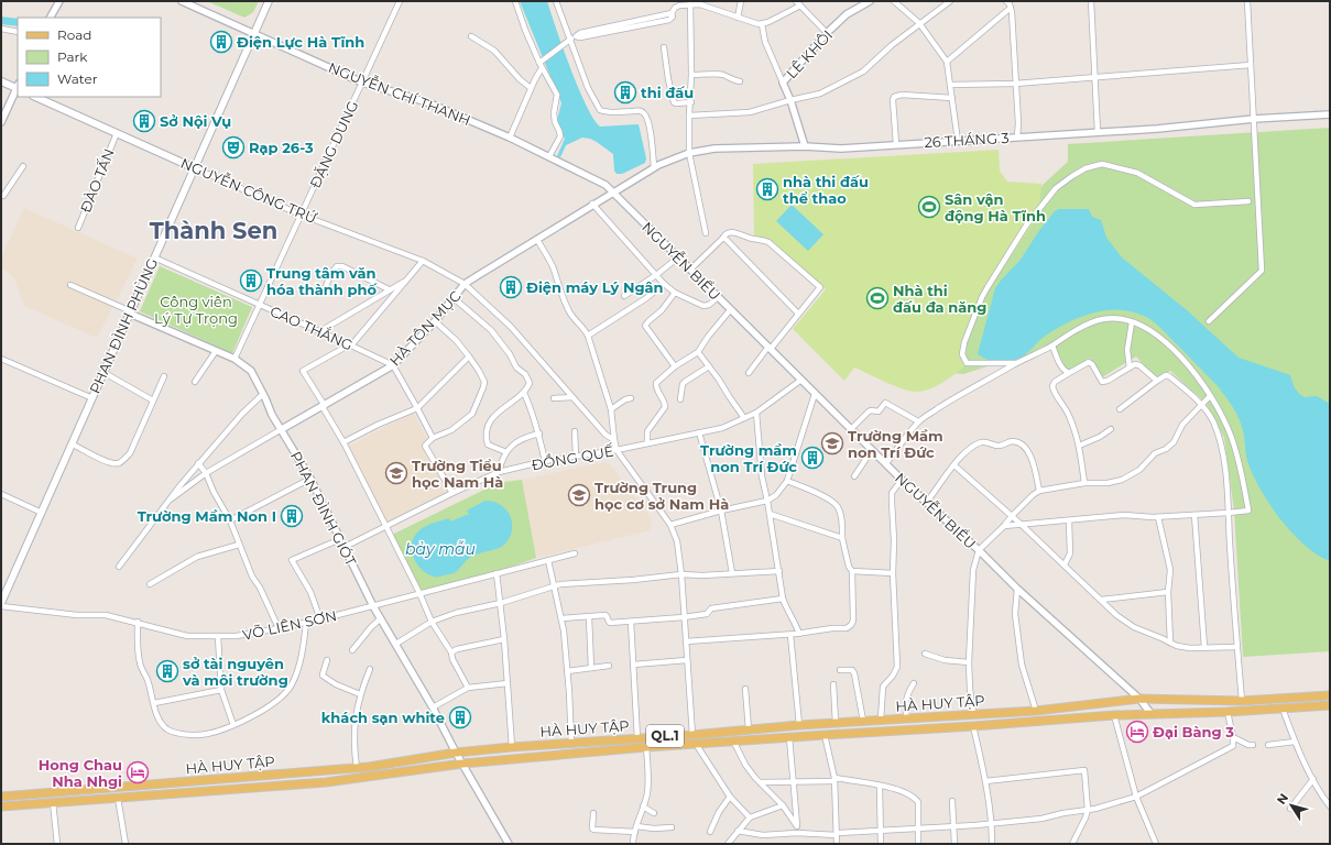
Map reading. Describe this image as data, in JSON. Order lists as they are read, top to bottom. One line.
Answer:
{"streets":{"main road":["NGUYỄN CÔNG TRỨ","PHAN ĐÌNH PHÙNG","HÀ HUY TẬP","QL.1"],"street":["LÊ KHÔI","NGUYỄN CHÍ THANH","26 THÁNG 3","ĐẶNG DUNG","ĐÀO TẤN","NGUYỄN BIỂU","CAO THẮNG","HÀ TÔN MỤC","ĐỒNG QUẾ","PHAN ĐÌNH GIÓT","VÕ LIÊN SƠN"]},"crossings":[["LÊ KHÔI","26 THÁNG 3"],["NGUYỄN CHÍ THANH","26 THÁNG 3"],["NGUYỄN CHÍ THANH","ĐẶNG DUNG"],["NGUYỄN CHÍ THANH","NGUYỄN BIỂU"],["NGUYỄN CHÍ THANH","PHAN ĐÌNH PHÙNG"],["NGUYỄN CHÍ THANH","HÀ TÔN MỤC"],["26 THÁNG 3","NGUYỄN BIỂU"],["26 THÁNG 3","HÀ TÔN MỤC"],["ĐẶNG DUNG","NGUYỄN CÔNG TRỨ"],["ĐẶNG DUNG","CAO THẮNG"],["ĐẶNG DUNG","PHAN ĐÌNH GIÓT"],["ĐÀO TẤN","NGUYỄN CÔNG TRỨ"],["NGUYỄN CÔNG TRỨ","PHAN ĐÌNH PHÙNG"],["NGUYỄN CÔNG TRỨ","HÀ TÔN MỤC"],["NGUYỄN BIỂU","HÀ TÔN MỤC"],["NGUYỄN BIỂU","ĐỒNG QUẾ"],["NGUYỄN BIỂU","HÀ HUY TẬP"],["PHAN ĐÌNH PHÙNG","CAO THẮNG"],["PHAN ĐÌNH PHÙNG","PHAN ĐÌNH GIÓT"],["PHAN ĐÌNH PHÙNG","VÕ LIÊN SƠN"],["CAO THẮNG","HÀ TÔN MỤC"],["HÀ TÔN MỤC","PHAN ĐÌNH GIÓT"],["ĐỒNG QUẾ","PHAN ĐÌNH GIÓT"],["PHAN ĐÌNH GIÓT","VÕ LIÊN SƠN"],["PHAN ĐÌNH GIÓT","HÀ HUY TẬP"]],"districts":["Thành Sen"],"water":["bảy mẫu"],"parks":["Công viên Lý Tự Trọng"],"places":{"building":["Điện Lực Hà Tĩnh","thi đấu","Sở Nội Vụ","nhà thi đấu thể thao","Trung tâm văn hóa thành phố","Điện máy Lý Ngân","Trường mầm non Trí Đức","Trường Mầm Non I","sở tài nguyên và môi trường","khách sạn white"],"theatre":["Rạp 26-3"],"sports":["Sân vận động Hà Tĩnh","Nhà thi đấu đa năng"],"school or university":["Trường Mầm non Trí Đức","Trường Tiểu học Nam Hà","Trường Trung học cơ sở Nam Hà"],"hotel":["Đại Bàng 3","Hong Chau Nha Nhgi"]},"legend":["Road","Park","Water"],"north":"top left"}
